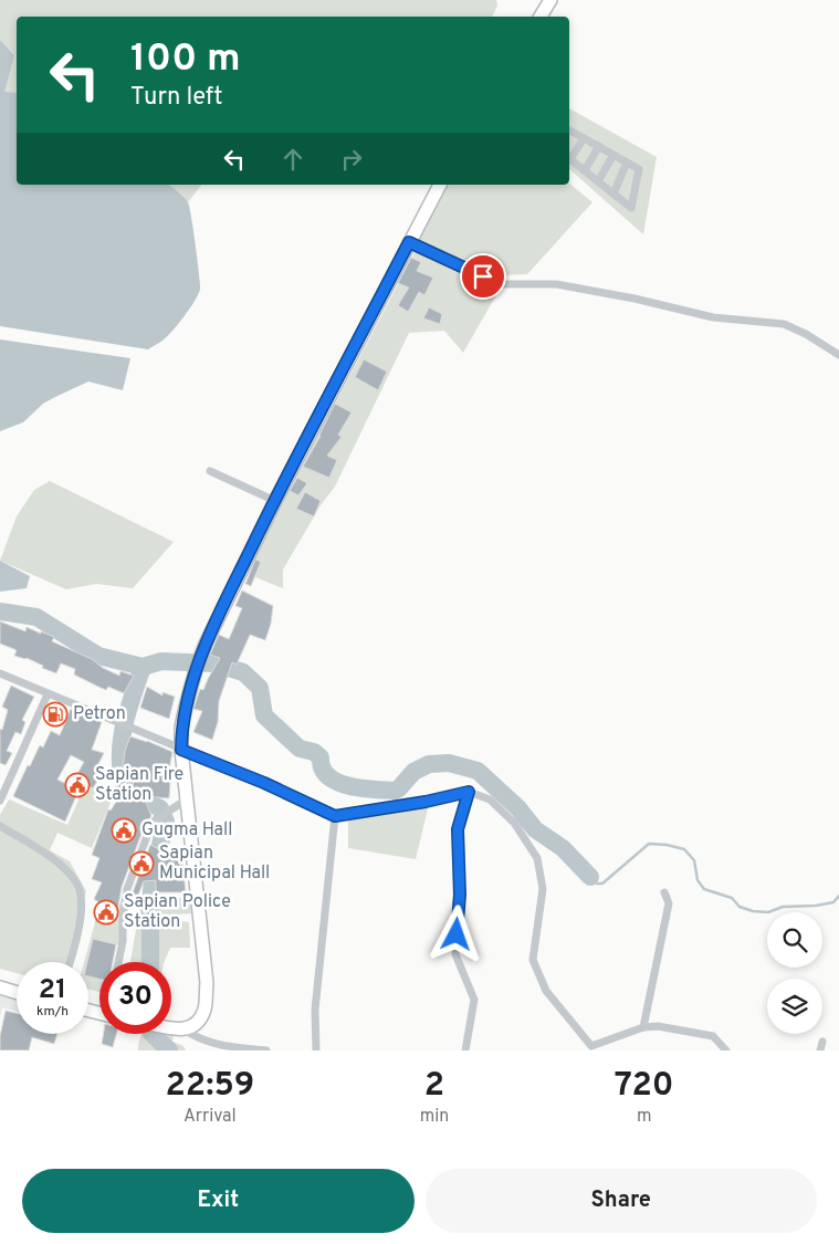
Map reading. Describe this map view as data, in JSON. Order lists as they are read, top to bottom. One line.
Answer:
{"places":{"fuel station":["Petron"],"public building":["Sapian Fire Station","Gugma Hall","Sapian Municipal Hall","Sapian Police Station"]},"page":{"turn":["100 m","Turn left"],"speed":"21 km/h","limit":"30","eta":["22:59","Arrival","2","min","720","m"],"buttons":["Exit","Share"]}}
